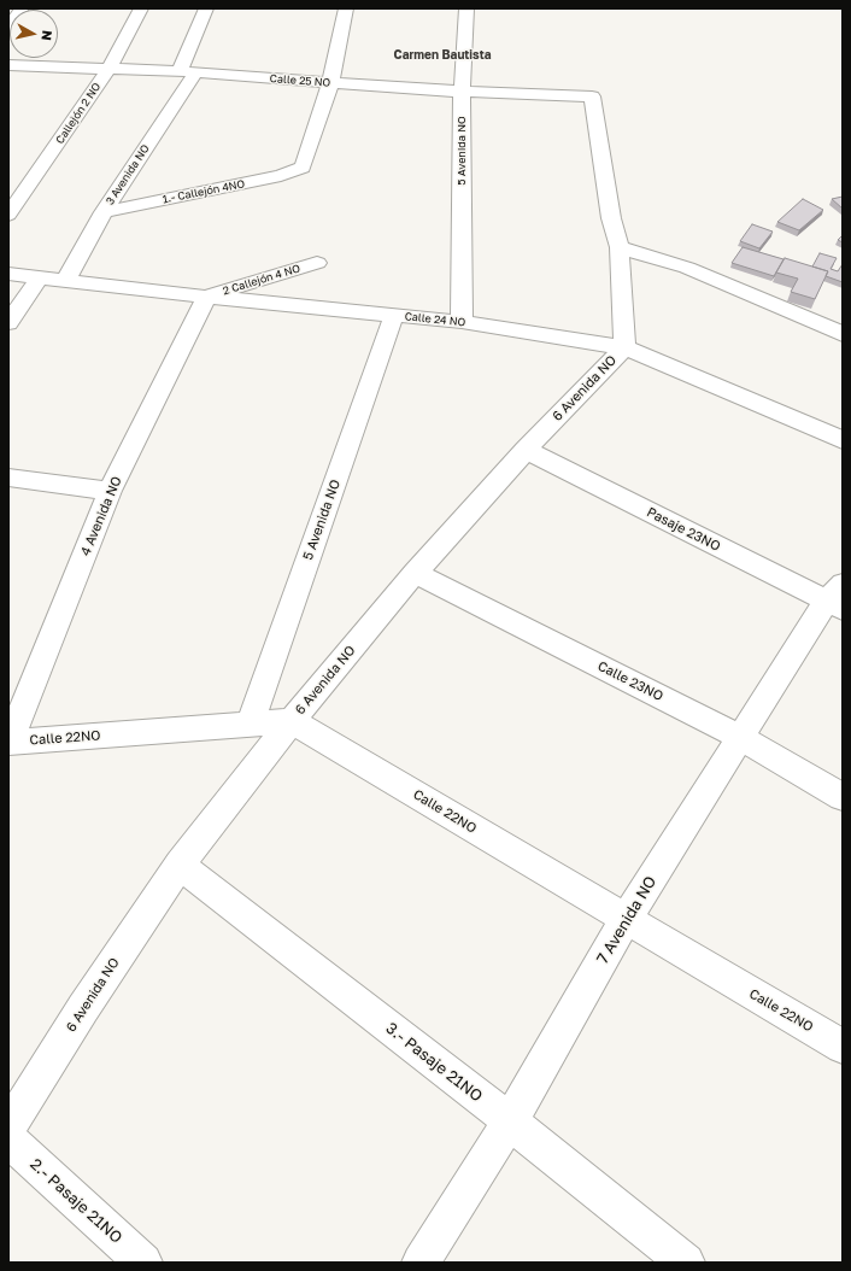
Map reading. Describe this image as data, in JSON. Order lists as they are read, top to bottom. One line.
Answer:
{"streets":{"street":["Calle 25 NO","Callejón 2 NO","5 Avenida NO","3 Avenida NO","1.- Callejón 4NO","2 Callejón 4 NO","Calle 24 NO","6 Avenida NO","4 Avenida NO","Pasaje 23NO","Calle 23NO","Calle 22NO","7 Avenida NO","3.- Pasaje 21NO","2.- Pasaje 21NO"]},"crossings":[["Calle 25 NO","Callejón 2 NO"],["Calle 25 NO","5 Avenida NO"],["Calle 25 NO","3 Avenida NO"],["Calle 25 NO","1.- Callejón 4NO"],["Calle 25 NO","6 Avenida NO"],["5 Avenida NO","Calle 24 NO"],["5 Avenida NO","Calle 22NO"],["3 Avenida NO","1.- Callejón 4NO"],["3 Avenida NO","Calle 24 NO"],["2 Callejón 4 NO","Calle 24 NO"],["2 Callejón 4 NO","4 Avenida NO"],["Calle 24 NO","6 Avenida NO"],["Calle 24 NO","4 Avenida NO"],["6 Avenida NO","Pasaje 23NO"],["6 Avenida NO","Calle 23NO"],["6 Avenida NO","Calle 22NO"],["6 Avenida NO","3.- Pasaje 21NO"],["4 Avenida NO","Calle 22NO"],["Pasaje 23NO","7 Avenida NO"],["Calle 23NO","7 Avenida NO"],["Calle 22NO","7 Avenida NO"],["7 Avenida NO","3.- Pasaje 21NO"]],"districts":["Carmen Bautista"],"north":"right"}
